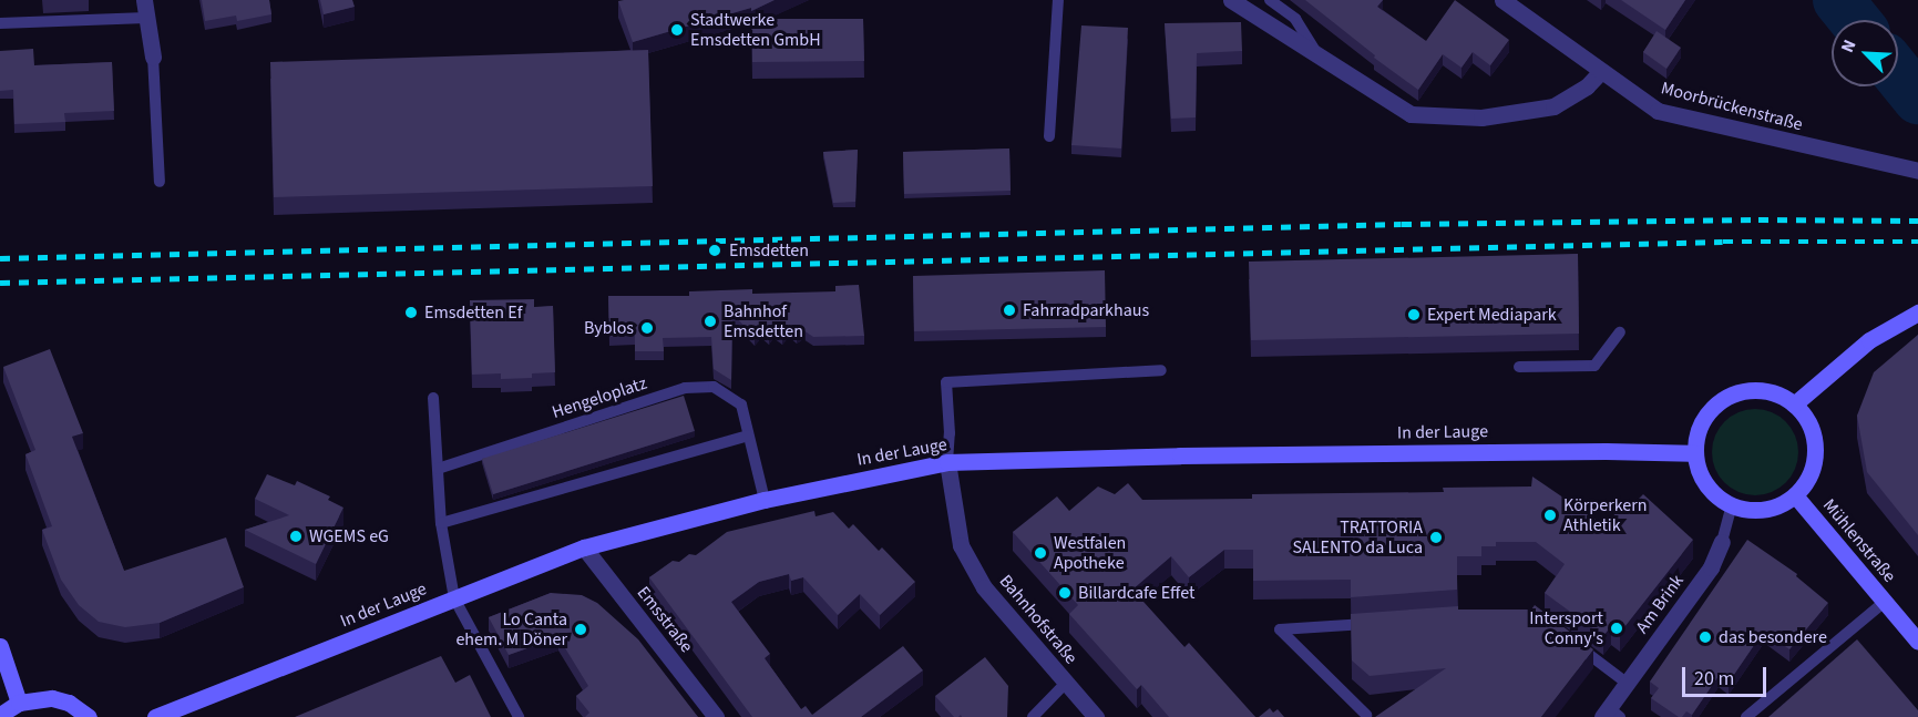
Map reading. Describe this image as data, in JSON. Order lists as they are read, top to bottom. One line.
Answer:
{"streets":{"street":["Moorbrückenstraße","In der Lauge","Mühlenstraße","Am Brink","Emsstraße","Bahnhofstraße"],"lane":["Hengeloplatz"]},"crossings":[["Hengeloplatz","In der Lauge"],["In der Lauge","Mühlenstraße"],["In der Lauge","Am Brink"],["In der Lauge","Emsstraße"],["In der Lauge","Bahnhofstraße"],["Mühlenstraße","Am Brink"]],"places":["Stadtwerke Emsdetten GmbH","Emsdetten","Fahrradparkhaus","Emsdetten Ef","Expert Mediapark","Bahnhof Emsdetten","Byblos","Körperkern Athletik","WGEMS eG","TRATTORIA SALENTO da Luca","Westfalen Apotheke","Billardcafe Effet","Intersport Conny's","Lo Canta ehem. M Döner","das besondere"],"scale_bar":"20 m","north":"top left"}
